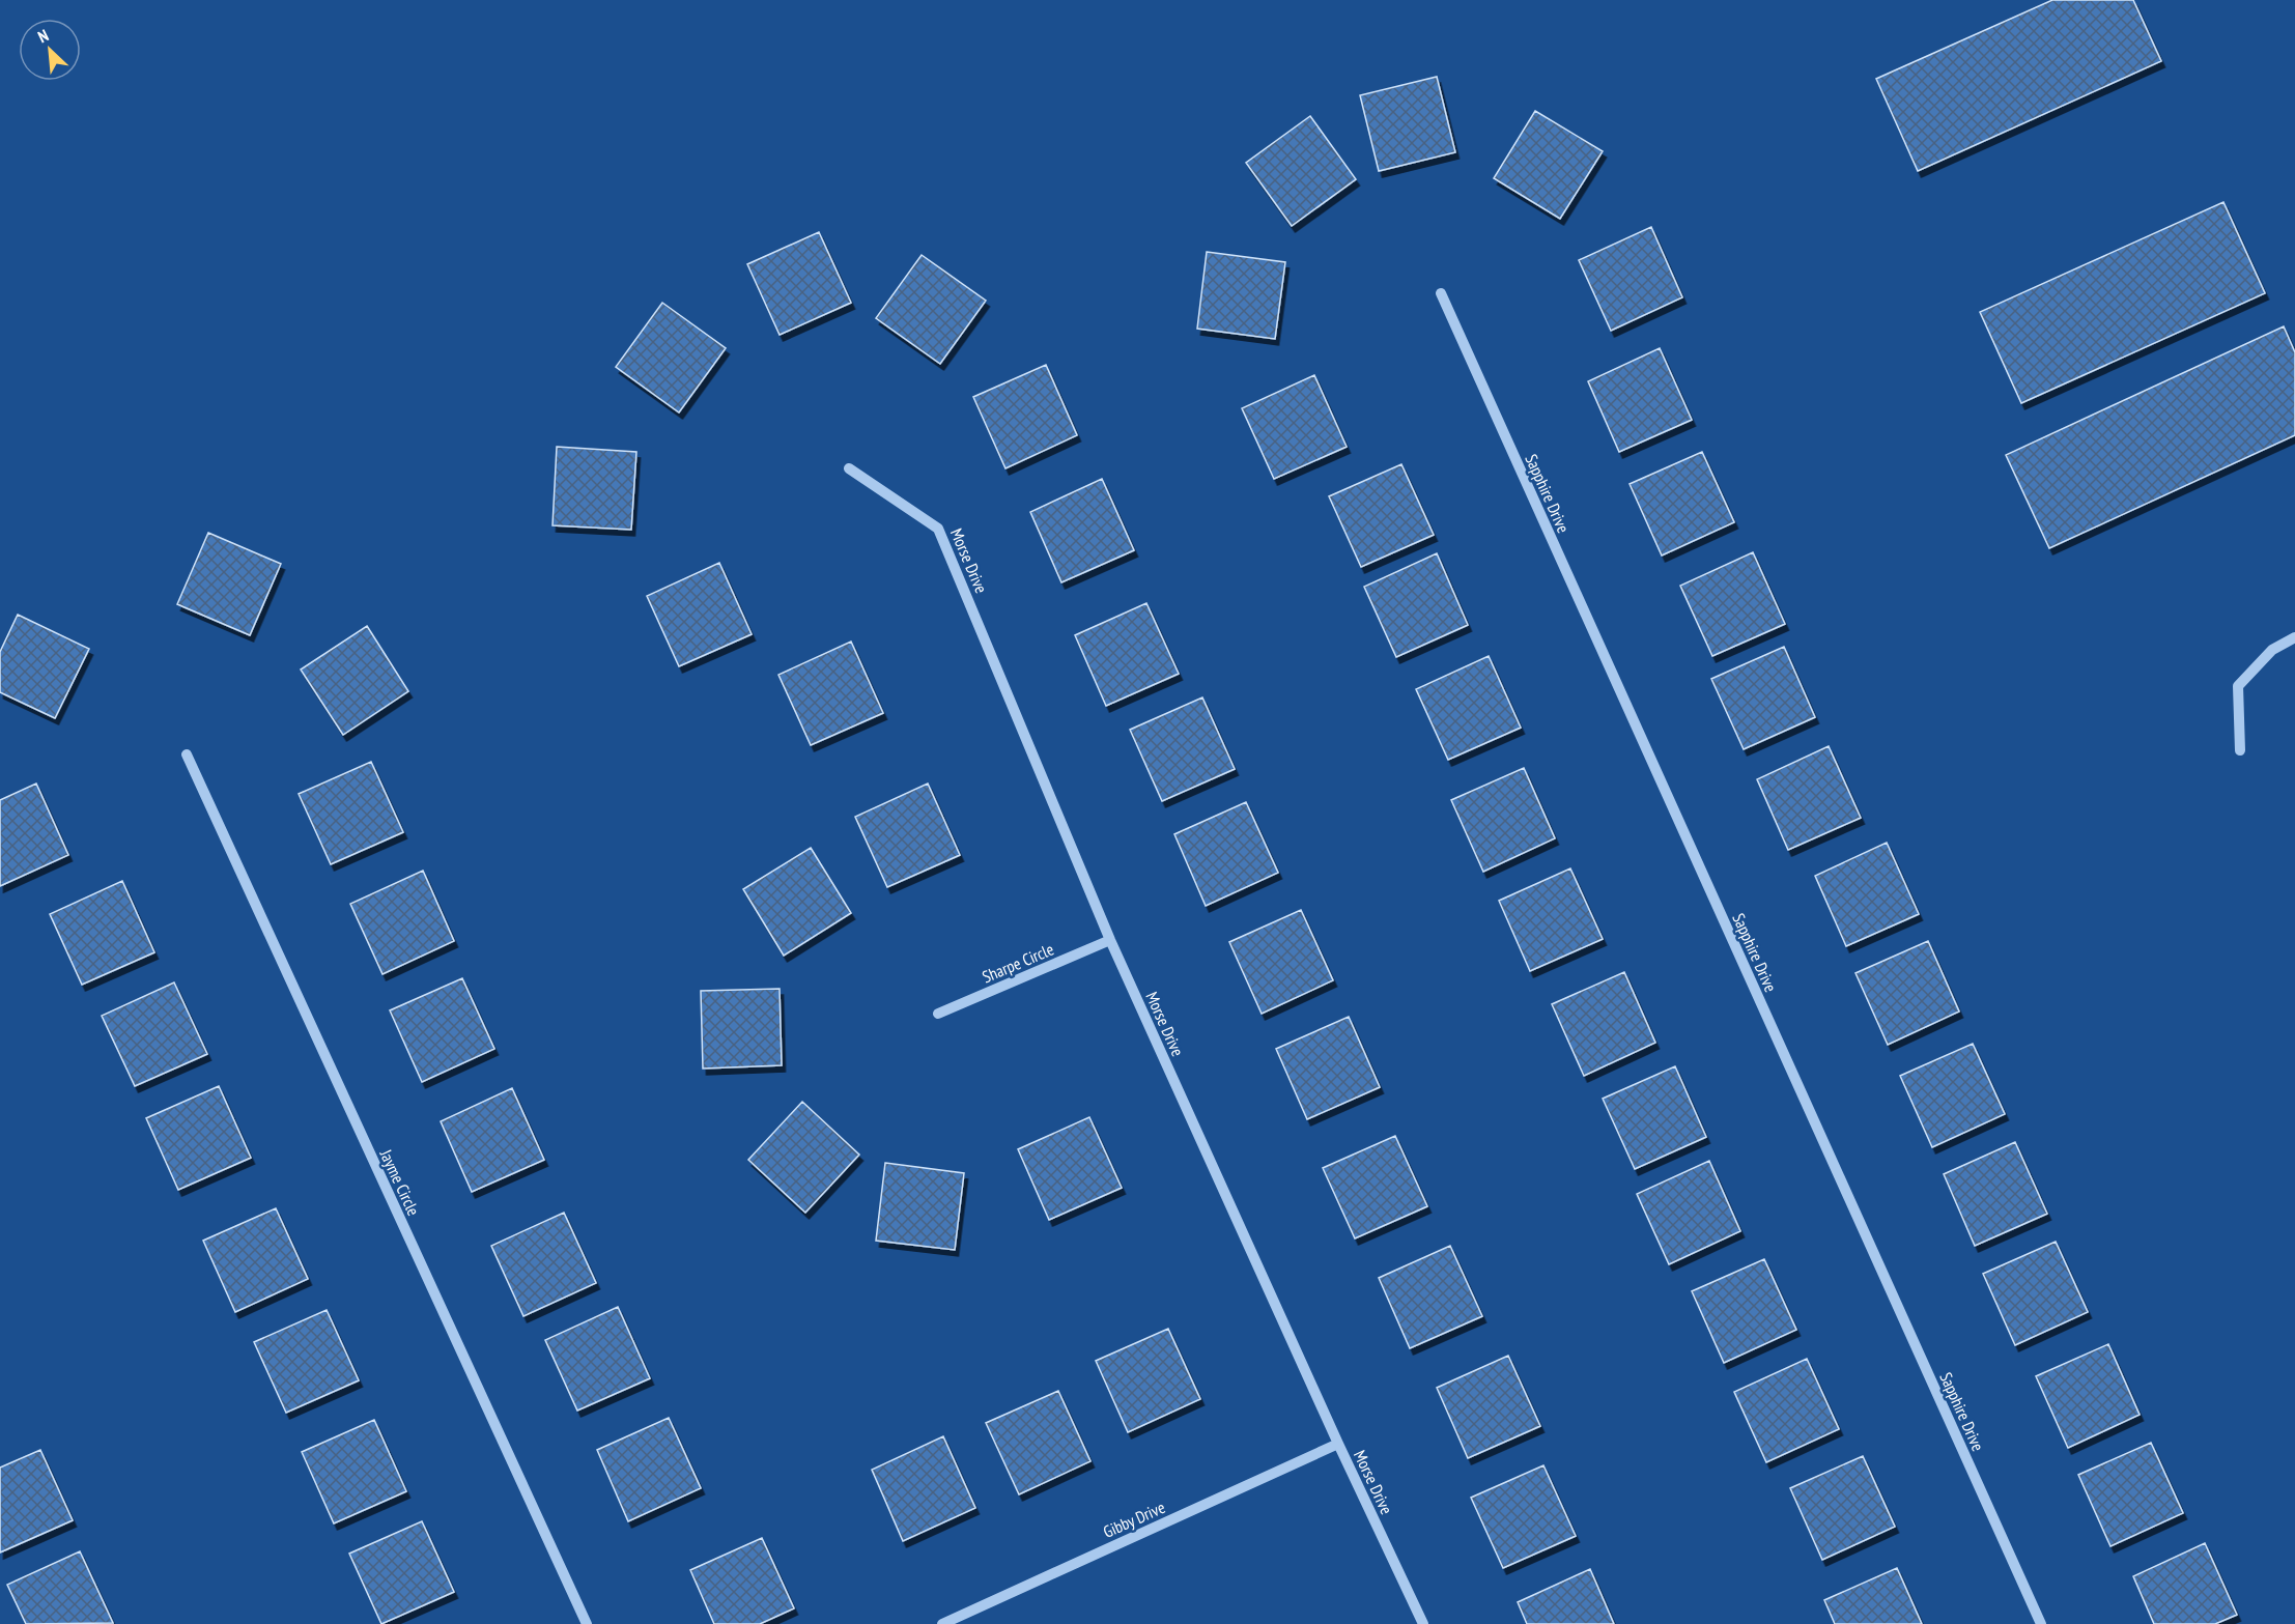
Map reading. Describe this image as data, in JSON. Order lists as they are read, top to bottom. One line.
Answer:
{"streets":{"street":["Sapphire Drive","Morse Drive","Sharpe Circle","Jayme Circle","Gibby Drive"]},"crossings":[["Morse Drive","Sharpe Circle"],["Morse Drive","Gibby Drive"]],"north":"top left"}
